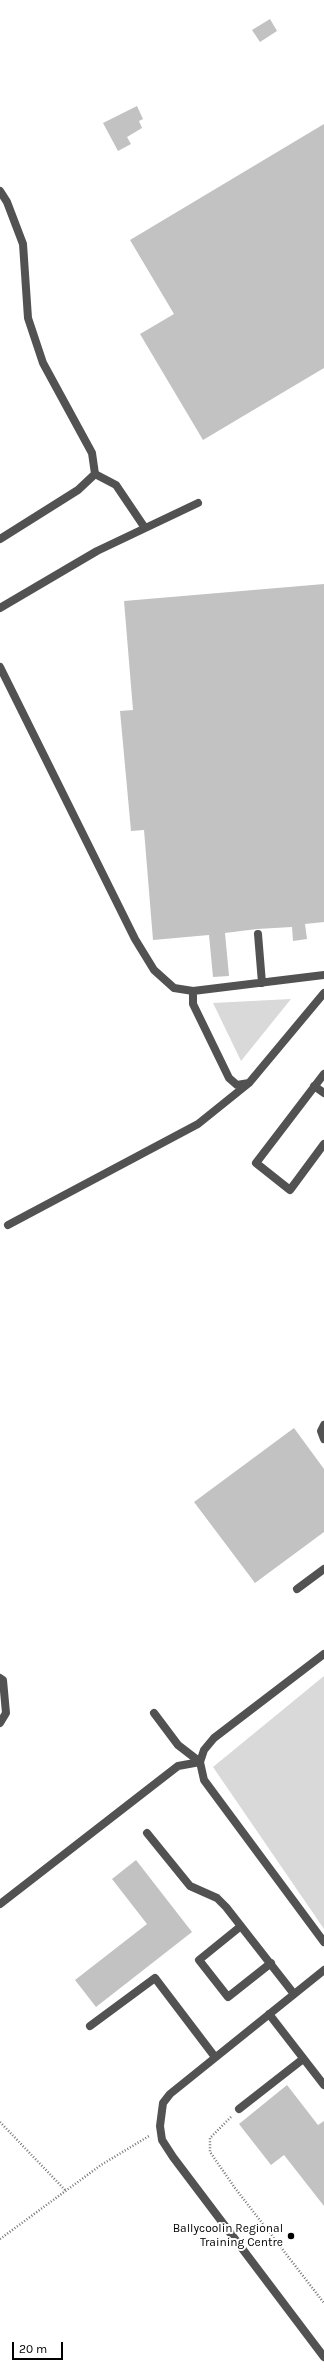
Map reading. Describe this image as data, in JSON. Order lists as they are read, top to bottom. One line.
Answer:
{"places":["Ballycoolin Regional Training Centre"],"scale_bar":"20 m"}
